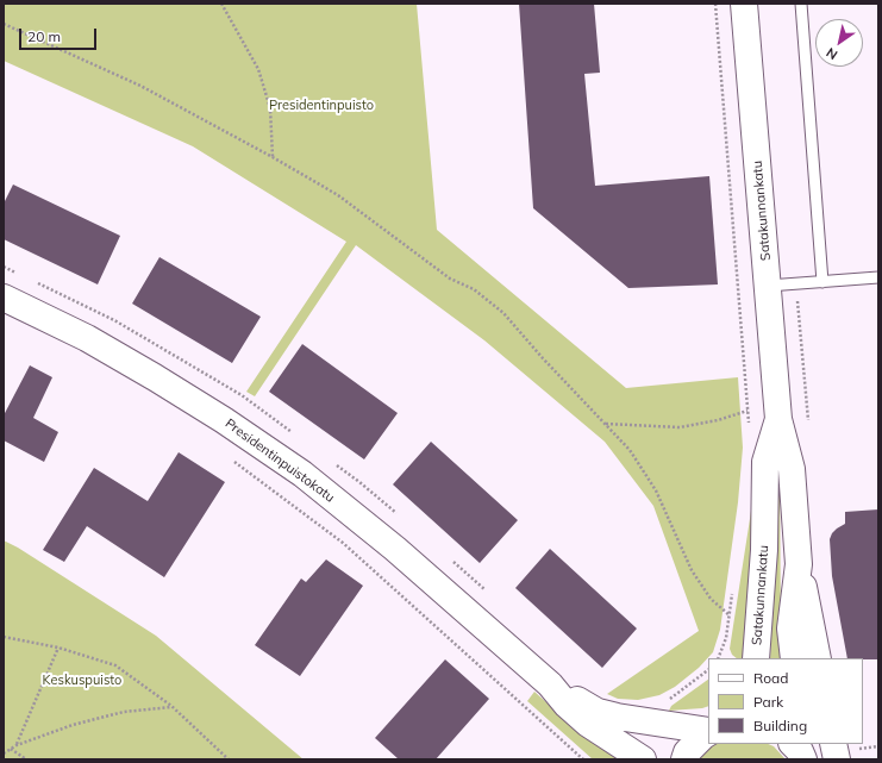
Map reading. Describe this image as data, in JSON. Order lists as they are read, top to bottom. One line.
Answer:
{"streets":{"main road":["Satakunnankatu","Presidentinpuistokatu"]},"parks":["Presidentinpuisto","Keskuspuisto"],"legend":["Road","Park","Building"],"scale_bar":"20 m","north":"bottom left"}
